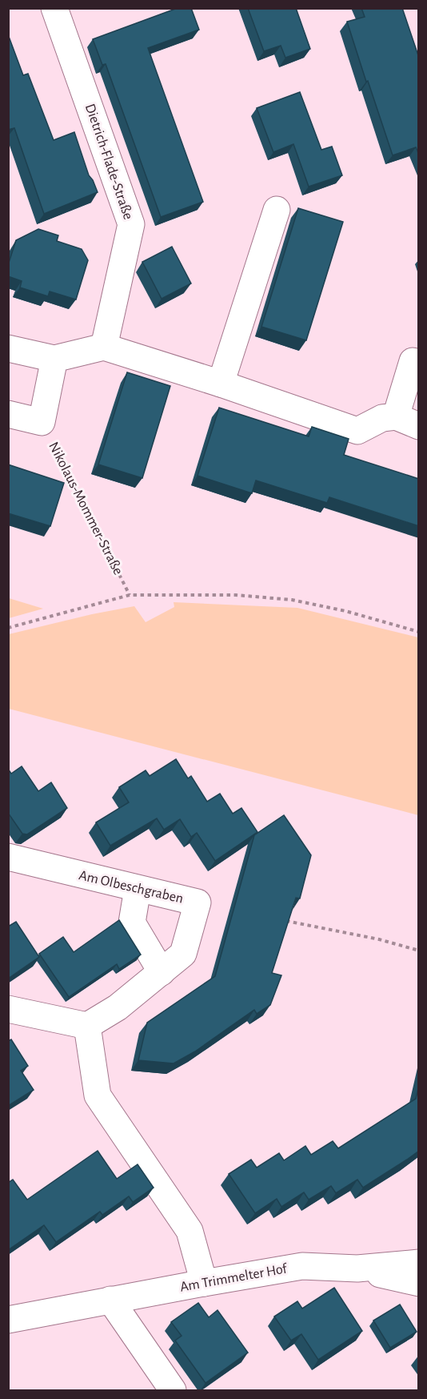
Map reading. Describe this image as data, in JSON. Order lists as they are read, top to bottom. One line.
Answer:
{"streets":{"street":["Dietrich-Flade-Straße","Am Olbeschgraben","Am Trimmelter Hof"],"path":["Nikolaus-Mommer-Straße"]}}
